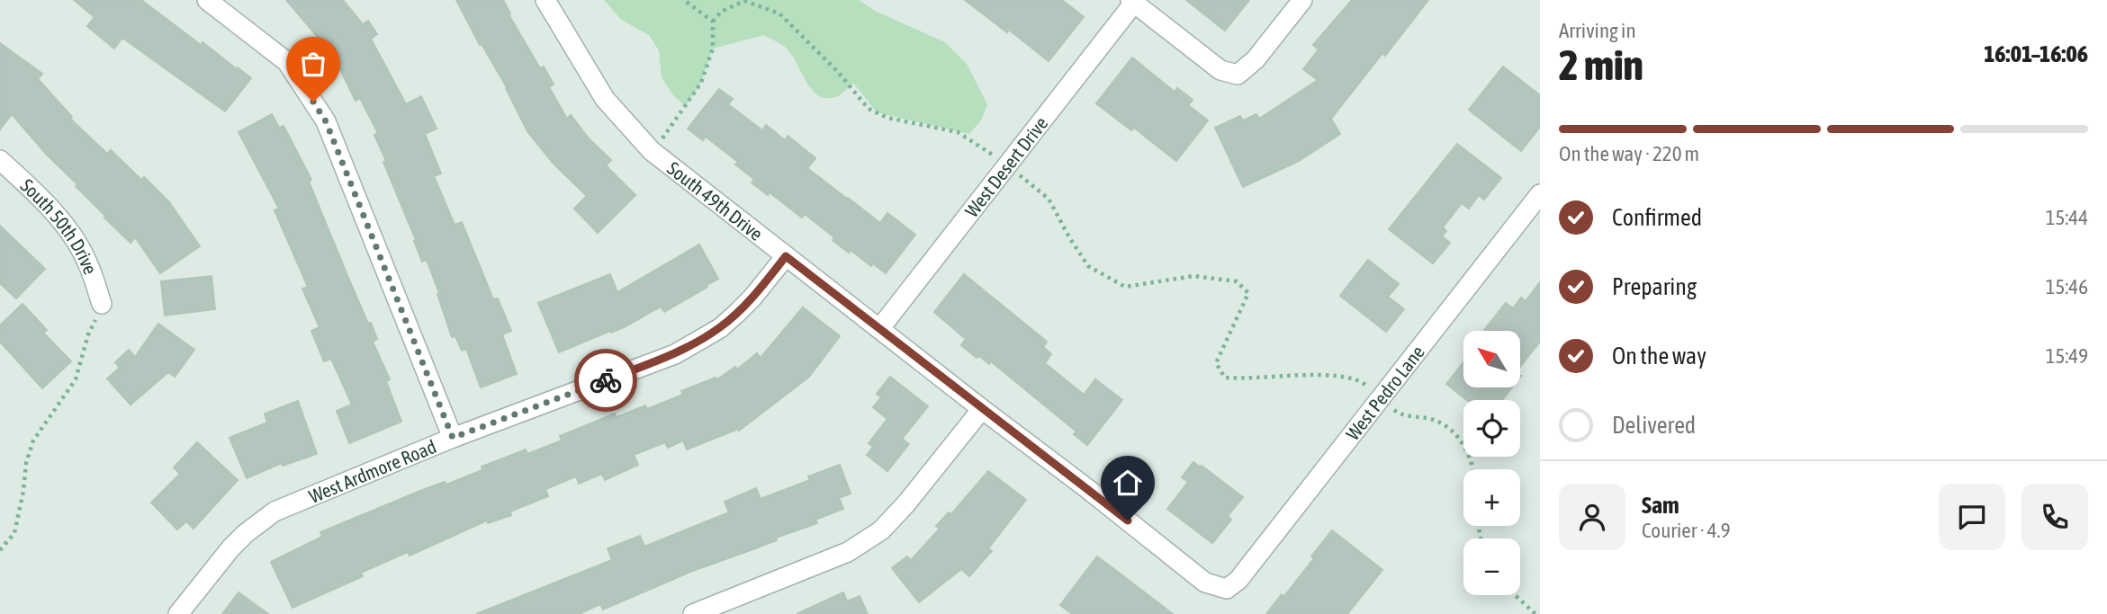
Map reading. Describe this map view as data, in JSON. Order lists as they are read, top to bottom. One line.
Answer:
{"streets":{"street":["West Desert Drive","South 49th Drive","South 50th Drive","West Pedro Lane","West Ardmore Road"]},"crossings":[["West Desert Drive","South 49th Drive"],["South 49th Drive","West Pedro Lane"],["South 49th Drive","West Ardmore Road"]],"north":"top left","page":{"heading":["2 min","Arriving in","16:01–16:06"],"panel":["Sam","Courier · 4.9"],"bar":"On the way · 220 m","list":[["Confirmed","15:44"],["Preparing","15:46"],["On the way","15:49"],"Delivered"],"map_buttons":["+","−"]}}
